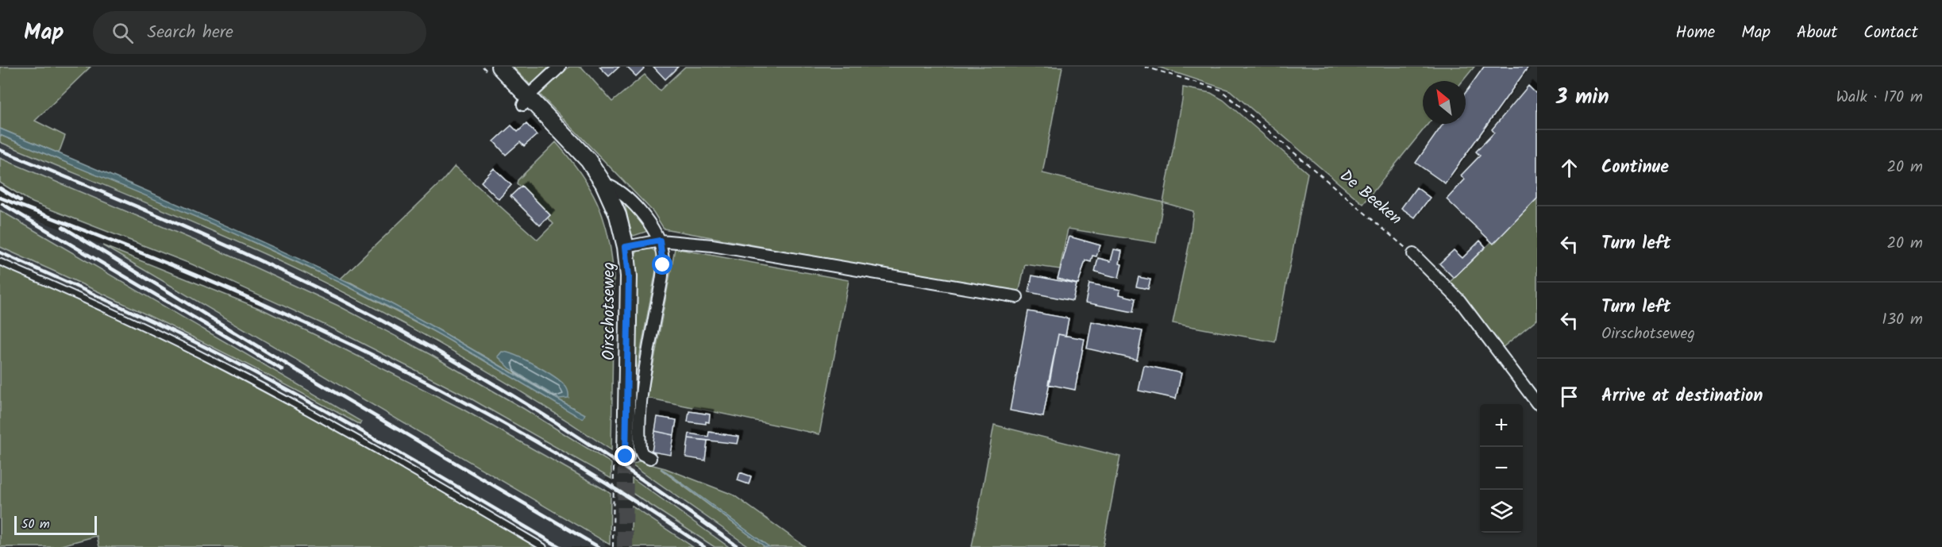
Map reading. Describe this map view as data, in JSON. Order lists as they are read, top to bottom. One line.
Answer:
{"streets":{"street":["Oirschotseweg"],"path":["De Beeken"]},"scale_bar":"50 m","north":"top left","page":{"header":"Map","search":"Search here","nav":["Home","Map","About","Contact"],"heading":["3 min","Walk · 170 m"],"list":[["Continue","20 m"],["Turn left","20 m"],["Turn left","Oirschotseweg","130 m"],"Arrive at destination"],"map_buttons":["+","−"],"scale":"50 m"}}
